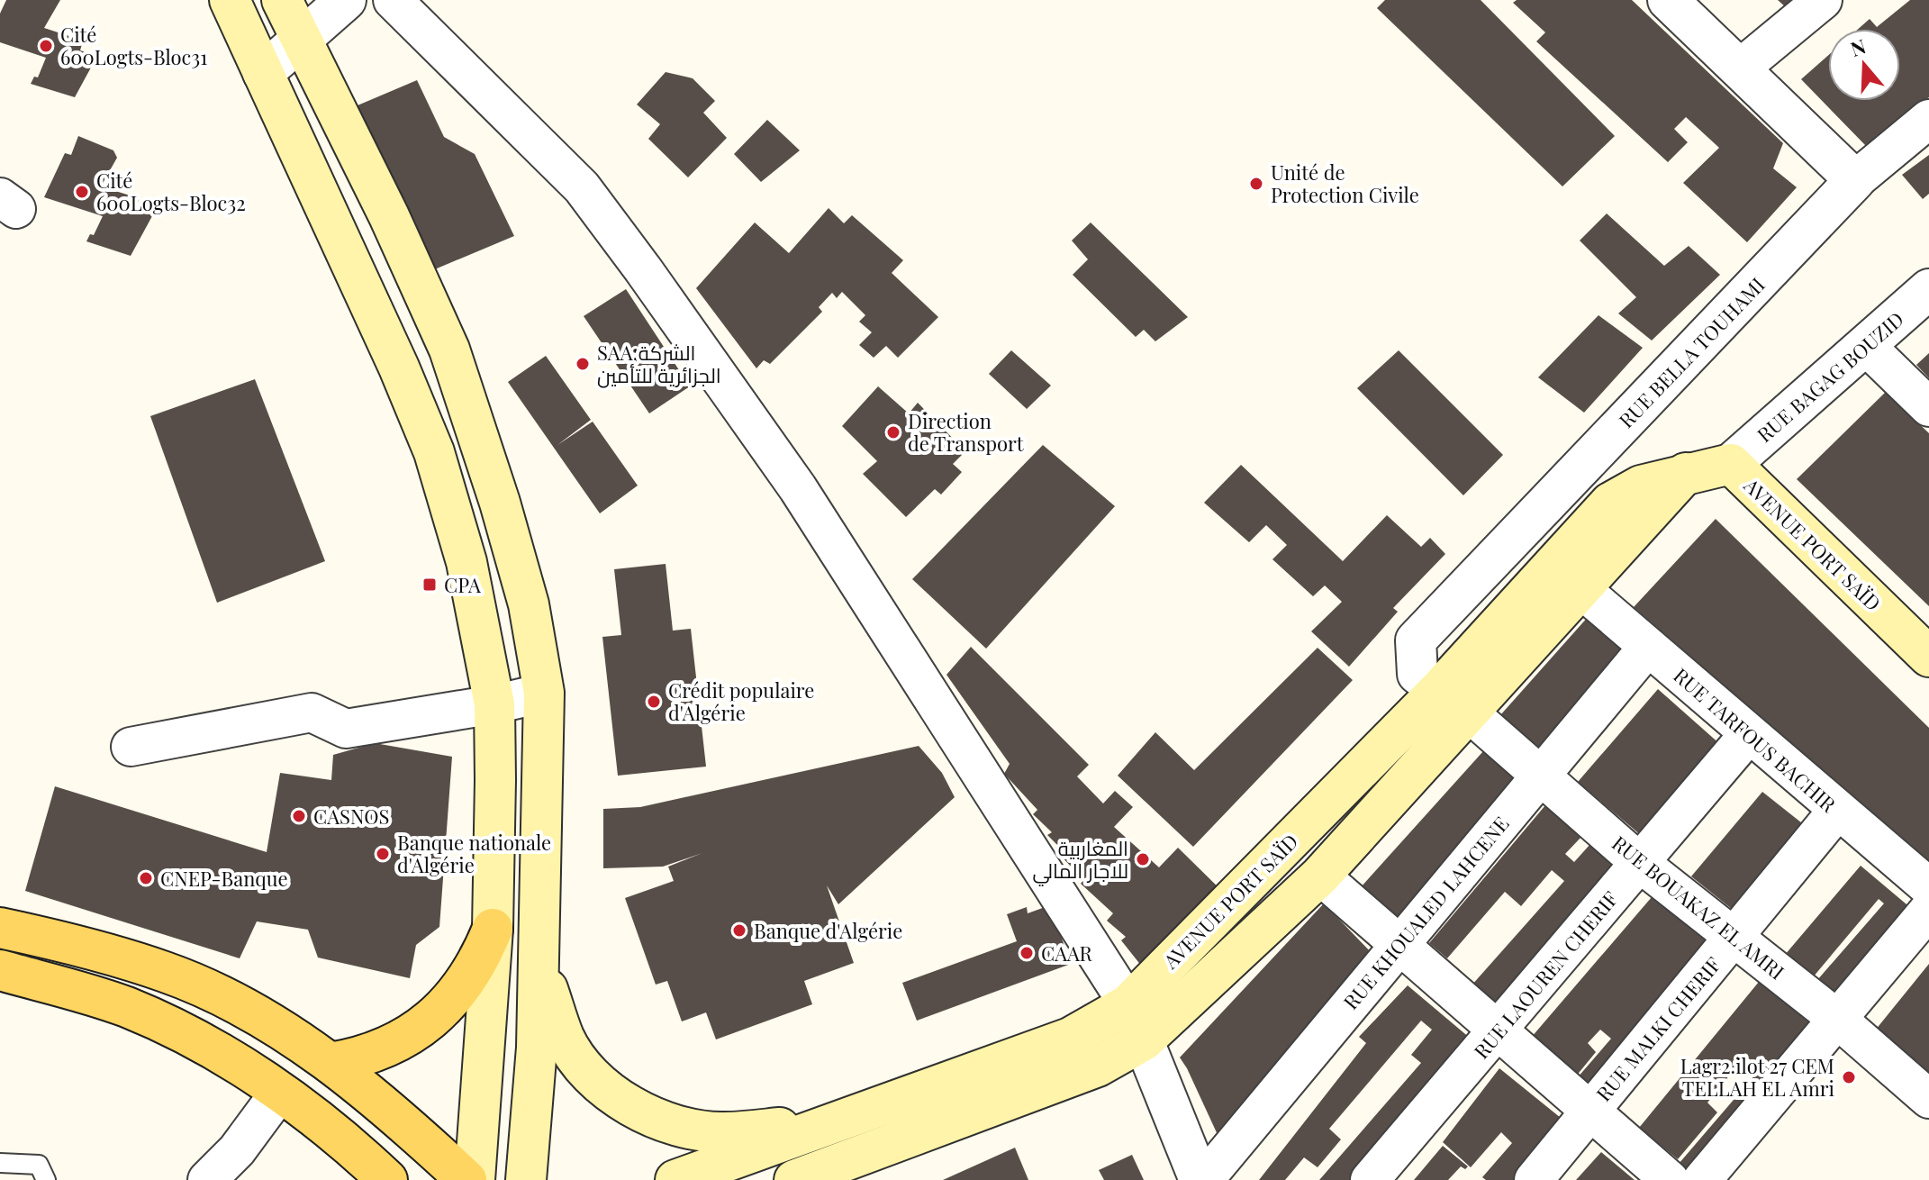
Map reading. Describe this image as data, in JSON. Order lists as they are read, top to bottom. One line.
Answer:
{"streets":{"main road":["AVENUE PORT SAÏD"],"street":["RUE BELLA TOUHAMI","RUE BAGAG BOUZID","RUE TARFOUS BACHIR","RUE BOUAKAZ EL AMRI","RUE KHOUALED LAHCENE","RUE LAOUREN CHERIF","RUE MALKI CHERIF"]},"crossings":[["RUE BELLA TOUHAMI","AVENUE PORT SAÏD"],["RUE BELLA TOUHAMI","RUE BOUAKAZ EL AMRI"],["RUE BAGAG BOUZID","AVENUE PORT SAÏD"],["AVENUE PORT SAÏD","RUE TARFOUS BACHIR"],["AVENUE PORT SAÏD","RUE BOUAKAZ EL AMRI"],["RUE TARFOUS BACHIR","RUE KHOUALED LAHCENE"],["RUE TARFOUS BACHIR","RUE LAOUREN CHERIF"],["RUE TARFOUS BACHIR","RUE MALKI CHERIF"],["RUE BOUAKAZ EL AMRI","RUE KHOUALED LAHCENE"],["RUE BOUAKAZ EL AMRI","RUE LAOUREN CHERIF"],["RUE BOUAKAZ EL AMRI","RUE MALKI CHERIF"]],"places":{"other":["Cité 600Logts-Bloc31","Unité de Protection Civile","Cité 600Logts-Bloc32","SAA;الشركة الجزائرية للتأمين","Direction de Transport","Crédit populaire d'Algérie","CASNOS","Banque nationale d'Algérie","المغاربية للاجار المالي","CNEP-Banque","Banque d'Algérie","CAAR","Lagr2.ilot 27 CEM TELLAH EL Amri"],"transit":["CPA"]},"north":"top"}
